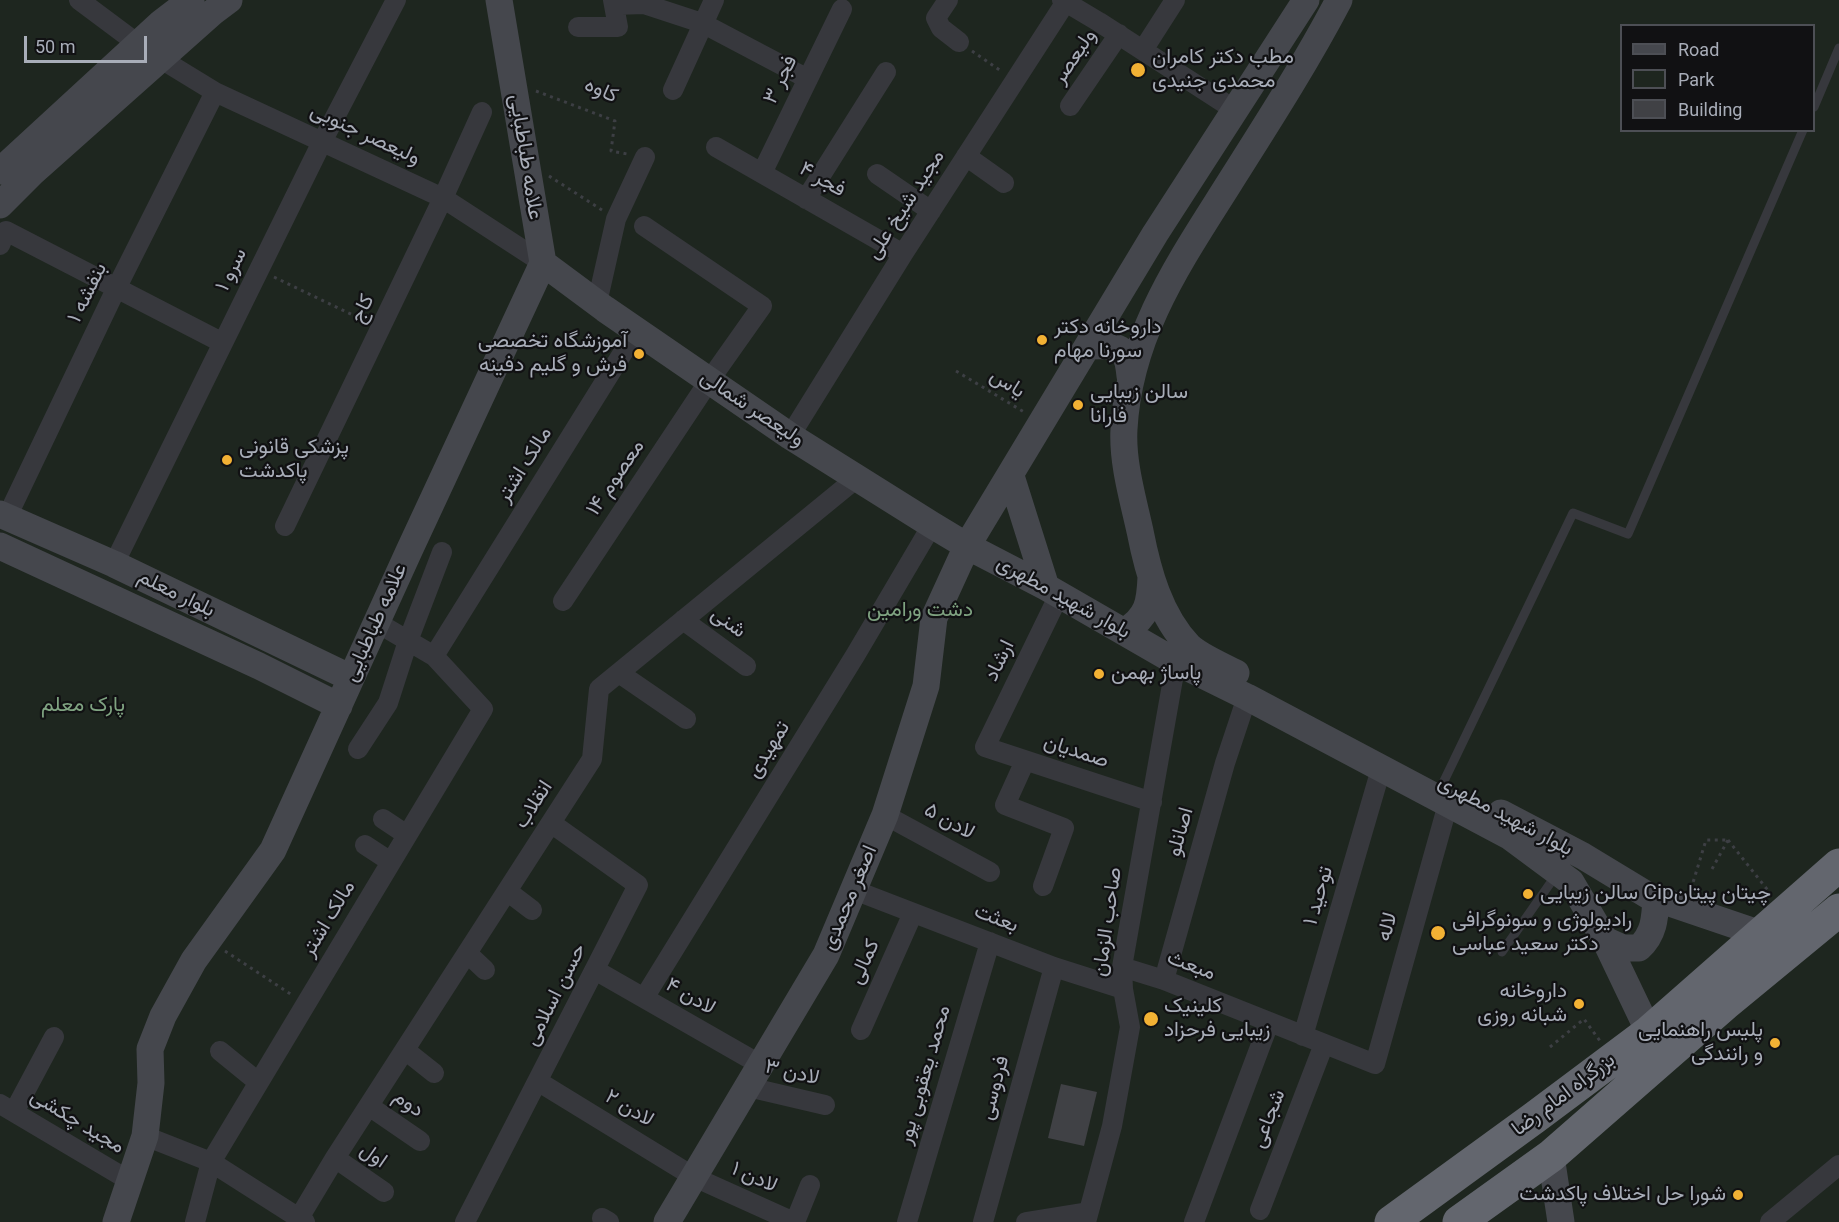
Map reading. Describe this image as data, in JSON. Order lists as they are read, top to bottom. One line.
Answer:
{"streets":{"highway":["بزرگراه امام رضا"],"street":["ولیعصر","فجر ۳","ولیعصر جنوبی","علامه طباطبایی","فجر ۴","مجید شیخ علی","سرو ۱","بنفشه ۱","کاج","ولیعصر شمالی","مالک اشتر","۱۴ معصوم","بلوار معلم","بلوار شهید مطهری","شنی","ارشاد","تمهیدی","صمدیان","انقلاب","لادن ۵","اصانلو","توحید ۱","اصغر محمدی","بعثت","صاحب الزمان","لاله","کمالی","مبعث","حسن اسلامی","لادن ۴","لادن ۳","محمد یعقوبی پور","فردوسی","دوم","لادن ۲","شجاعی","مجید چکشی","اول","لادن ۱"],"path":["کاوه","یاس"]},"crossings":[["فجر ۳","فجر ۴"],["کاوه","علامه طباطبایی"],["ولیعصر جنوبی","علامه طباطبایی"],["ولیعصر جنوبی","سرو ۱"],["ولیعصر جنوبی","بنفشه ۱"],["ولیعصر جنوبی","کاج"],["ولیعصر جنوبی","ولیعصر شمالی"],["علامه طباطبایی","ولیعصر شمالی"],["علامه طباطبایی","مالک اشتر"],["علامه طباطبایی","بلوار معلم"],["علامه طباطبایی","مجید چکشی"],["فجر ۴","مجید شیخ علی"],["مجید شیخ علی","ولیعصر شمالی"],["سرو ۱","بلوار معلم"],["بنفشه ۱","بلوار معلم"],["ولیعصر شمالی","مالک اشتر"],["ولیعصر شمالی","۱۴ معصوم"],["ولیعصر شمالی","بلوار شهید مطهری"],["ولیعصر شمالی","تمهیدی"],["ولیعصر شمالی","انقلاب"],["ولیعصر شمالی","اصغر محمدی"],["بلوار شهید مطهری","ارشاد"],["بلوار شهید مطهری","اصانلو"],["بلوار شهید مطهری","توحید ۱"],["بلوار شهید مطهری","اصغر محمدی"],["بلوار شهید مطهری","صاحب الزمان"],["بلوار شهید مطهری","لاله"],["بلوار شهید مطهری","بزرگراه امام رضا"],["شنی","انقلاب"],["ارشاد","صمدیان"],["تمهیدی","لادن ۴"],["صمدیان","صاحب الزمان"],["انقلاب","حسن اسلامی"],["انقلاب","دوم"],["انقلاب","اول"],["لادن ۵","اصغر محمدی"],["اصانلو","مبعث"],["توحید ۱","مبعث"],["اصغر محمدی","بعثت"],["اصغر محمدی","لادن ۴"],["اصغر محمدی","لادن ۳"],["اصغر محمدی","لادن ۲"],["اصغر محمدی","لادن ۱"],["بعثت","صاحب الزمان"],["بعثت","کمالی"],["بعثت","محمد یعقوبی پور"],["بعثت","فردوسی"],["صاحب الزمان","مبعث"],["لاله","مبعث"],["مبعث","شجاعی"],["حسن اسلامی","لادن ۴"],["حسن اسلامی","لادن ۲"],["لادن ۴","لادن ۳"],["لادن ۲","لادن ۱"]],"parks":["دشت ورامین","پارک معلم"],"places":["مطب دکتر کامران محمدی جنیدی","داروخانه دکتر سورنا مهام","آموزشگاه تخصصی فرش و گلیم دفینه","سالن زیبایی فارانا","پزشکی قانونی پاکدشت","پاساژ بهمن","سالن زیبایی Cipچیتان پیتان","رادیولوژی و سونوگرافی دکتر سعید عباسی","داروخانه شبانه روزی","کلینیک زیبایی فرحزاد","پلیس راهنمایی و رانندگی","شورا حل اختلاف پاکدشت"],"legend":["Road","Park","Building"],"scale_bar":"50 m"}
